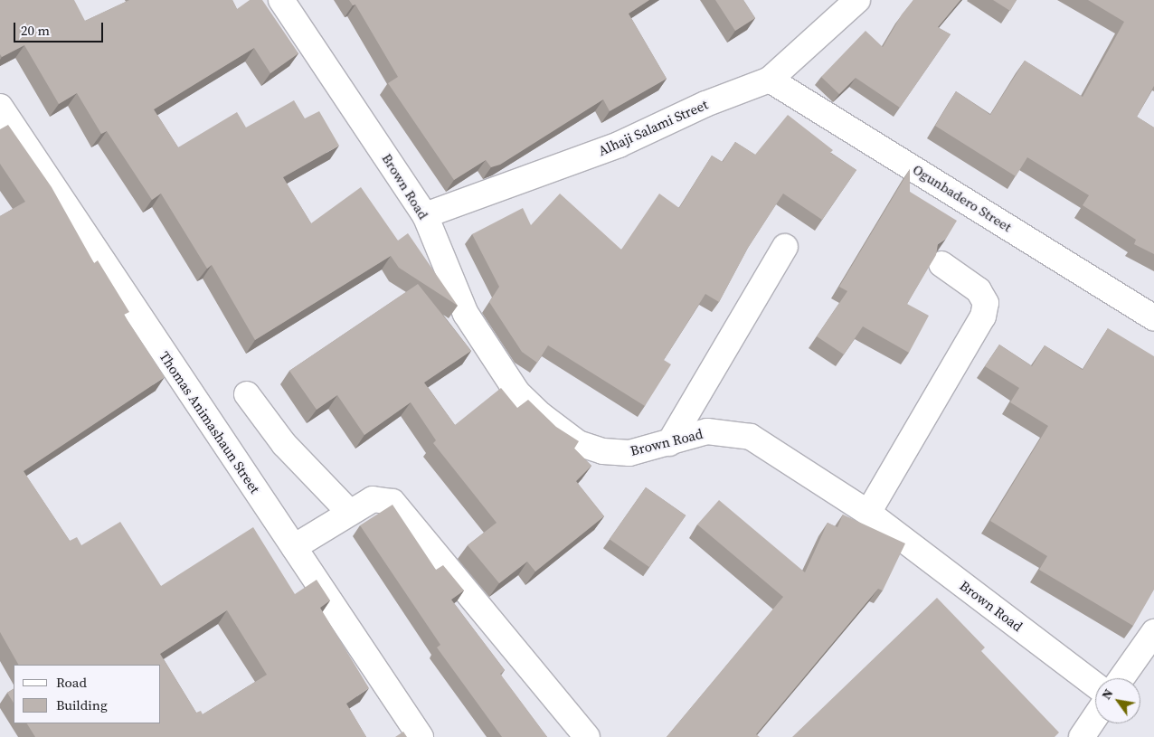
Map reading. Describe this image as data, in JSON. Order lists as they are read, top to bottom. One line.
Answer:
{"streets":{"street":["Alhaji Salami Street","Brown Road","Ogunbadero Street","Thomas Animashaun Street"]},"crossings":[["Alhaji Salami Street","Brown Road"],["Alhaji Salami Street","Ogunbadero Street"]],"legend":["Road","Building"],"scale_bar":"20 m","north":"top left"}
